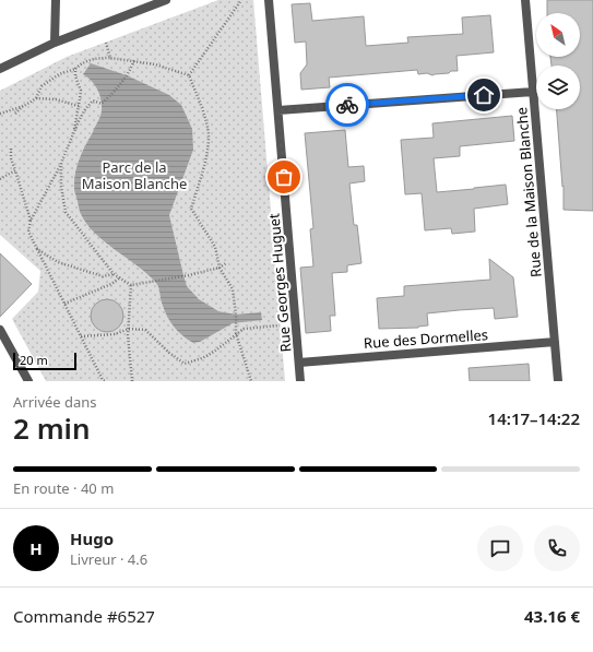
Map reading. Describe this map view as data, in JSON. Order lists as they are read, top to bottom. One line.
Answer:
{"streets":{"street":["Rue de la Maison Blanche","Rue Georges Huguet","Rue des Dormelles"]},"crossings":[["Rue de la Maison Blanche","Rue des Dormelles"],["Rue Georges Huguet","Rue des Dormelles"]],"parks":["Parc de la Maison Blanche"],"scale_bar":"20 m","north":"top left","page":{"scale":"20 m","heading":["2 min","Arrivée dans","14:17–14:22"],"panel":["Hugo","Livreur · 4.6","Commande #6527","43.16 €"],"bar":"En route · 40 m","round":"H"}}
